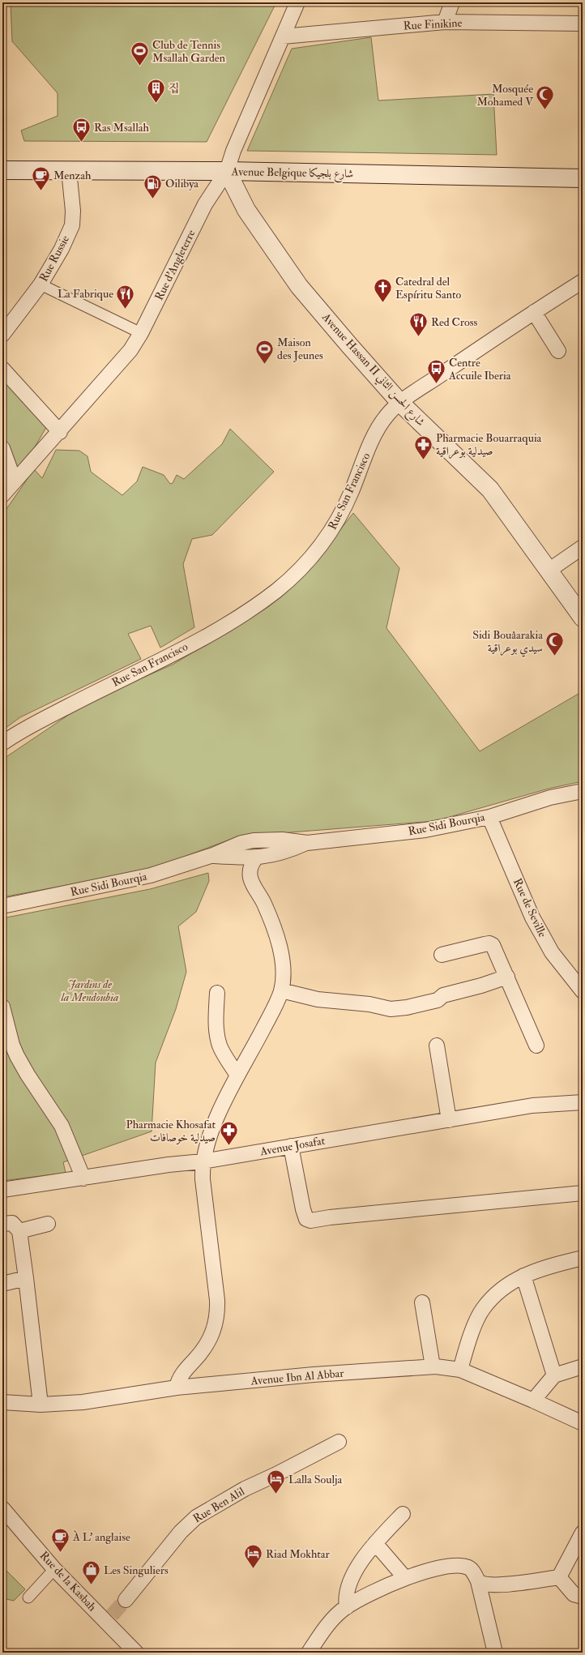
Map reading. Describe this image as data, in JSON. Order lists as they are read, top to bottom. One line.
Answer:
{"streets":{"main road":["Avenue Belgique شارع بلجيكا","Avenue Hassan II شارع الحسن الثاني"],"street":["Rue Finikine","Rue Russie","Rue d'Angleterre","Rue San Francisco","Rue Sidi Bourqia","Rue de Seville","Avenue Josafat","Avenue Ibn Al Abbar","Rue Ben Alil","Rue de la Kasbah"]},"crossings":[["Rue Finikine","Rue d'Angleterre"],["Avenue Belgique شارع بلجيكا","Rue Russie"],["Avenue Belgique شارع بلجيكا","Rue d'Angleterre"],["Avenue Belgique شارع بلجيكا","Avenue Hassan II شارع الحسن الثاني"],["Rue d'Angleterre","Avenue Hassan II شارع الحسن الثاني"],["Avenue Hassan II شارع الحسن الثاني","Rue San Francisco"],["Rue Sidi Bourqia","Rue de Seville"]],"parks":["Jardins de la Mendoubia"],"places":{"sports":["Club de Tennis Msallah Garden","Maison des Jeunes"],"building":["집"],"mosque":["Mosquée Mohamed V","Sidi Bouâarakia سيدي بوعراقية"],"bus stop":["Ras Msallah","Centre Accuile Iberia"],"cafe":["Menzah","À L' anglaise"],"fuel station":["Oilibya"],"church":["Catedral del Espíritu Santo"],"restaurant":["La Fabrique","Red Cross"],"pharmacy":["Pharmacie Bouarraquia صيدلية بوعراقية","Pharmacie Khosafat صيدلية خوصافات"],"hotel":["Lalla Soulja","Riad Mokhtar"],"shop":["Les Singuliers"]}}
